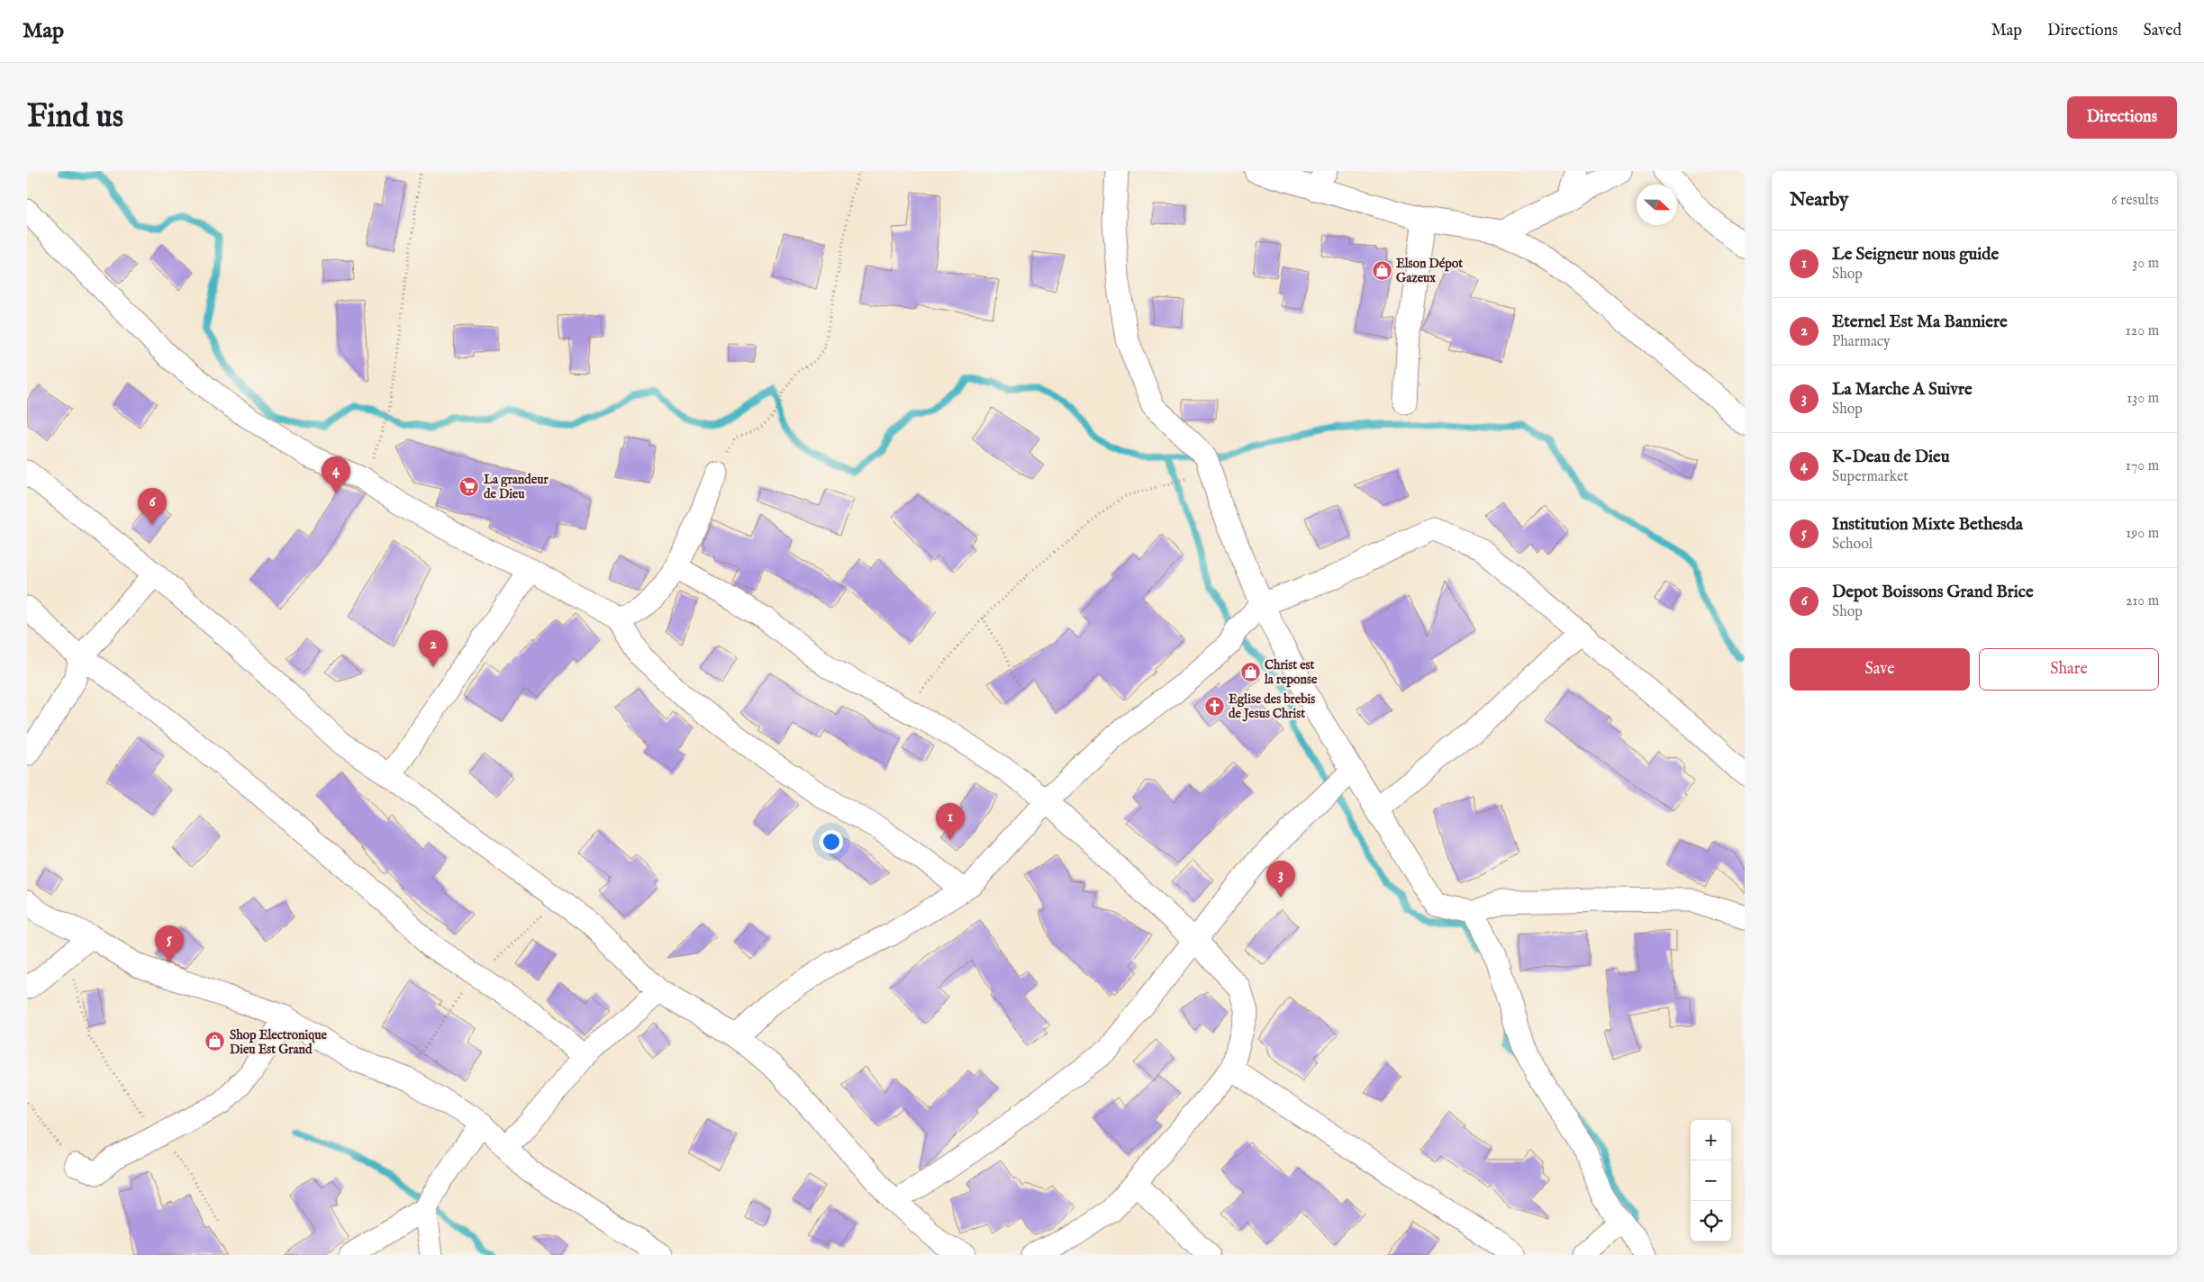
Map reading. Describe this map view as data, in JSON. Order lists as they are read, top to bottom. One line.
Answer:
{"places":{"shop":["Elson Dépot Gazeux","Christ est la reponse","Shop Electronique Dieu Est Grand"],"supermarket":["La grandeur de Dieu"],"church":["Eglise des brebis de Jesus Christ"]},"north":"right","page":{"header":"Map","nav":["Map","Directions","Saved"],"buttons":["Directions",["Save","Share"]],"title":"Find us","heading":["Nearby","6 results"],"list":[{"mark":"1","name":"Le Seigneur nous guide","note":"Shop","value":"30 m"},{"mark":"2","name":"Eternel Est Ma Banniere","note":"Pharmacy","value":"120 m"},{"mark":"3","name":"La Marche A Suivre","note":"Shop","value":"130 m"},{"mark":"4","name":"K-Deau de Dieu","note":"Supermarket","value":"170 m"},{"mark":"5","name":"Institution Mixte Bethesda","note":"School","value":"190 m"},{"mark":"6","name":"Depot Boissons Grand Brice","note":"Shop","value":"210 m"}],"pins":["4","6","2","1","3","5"],"map_buttons":["+","−"]}}
